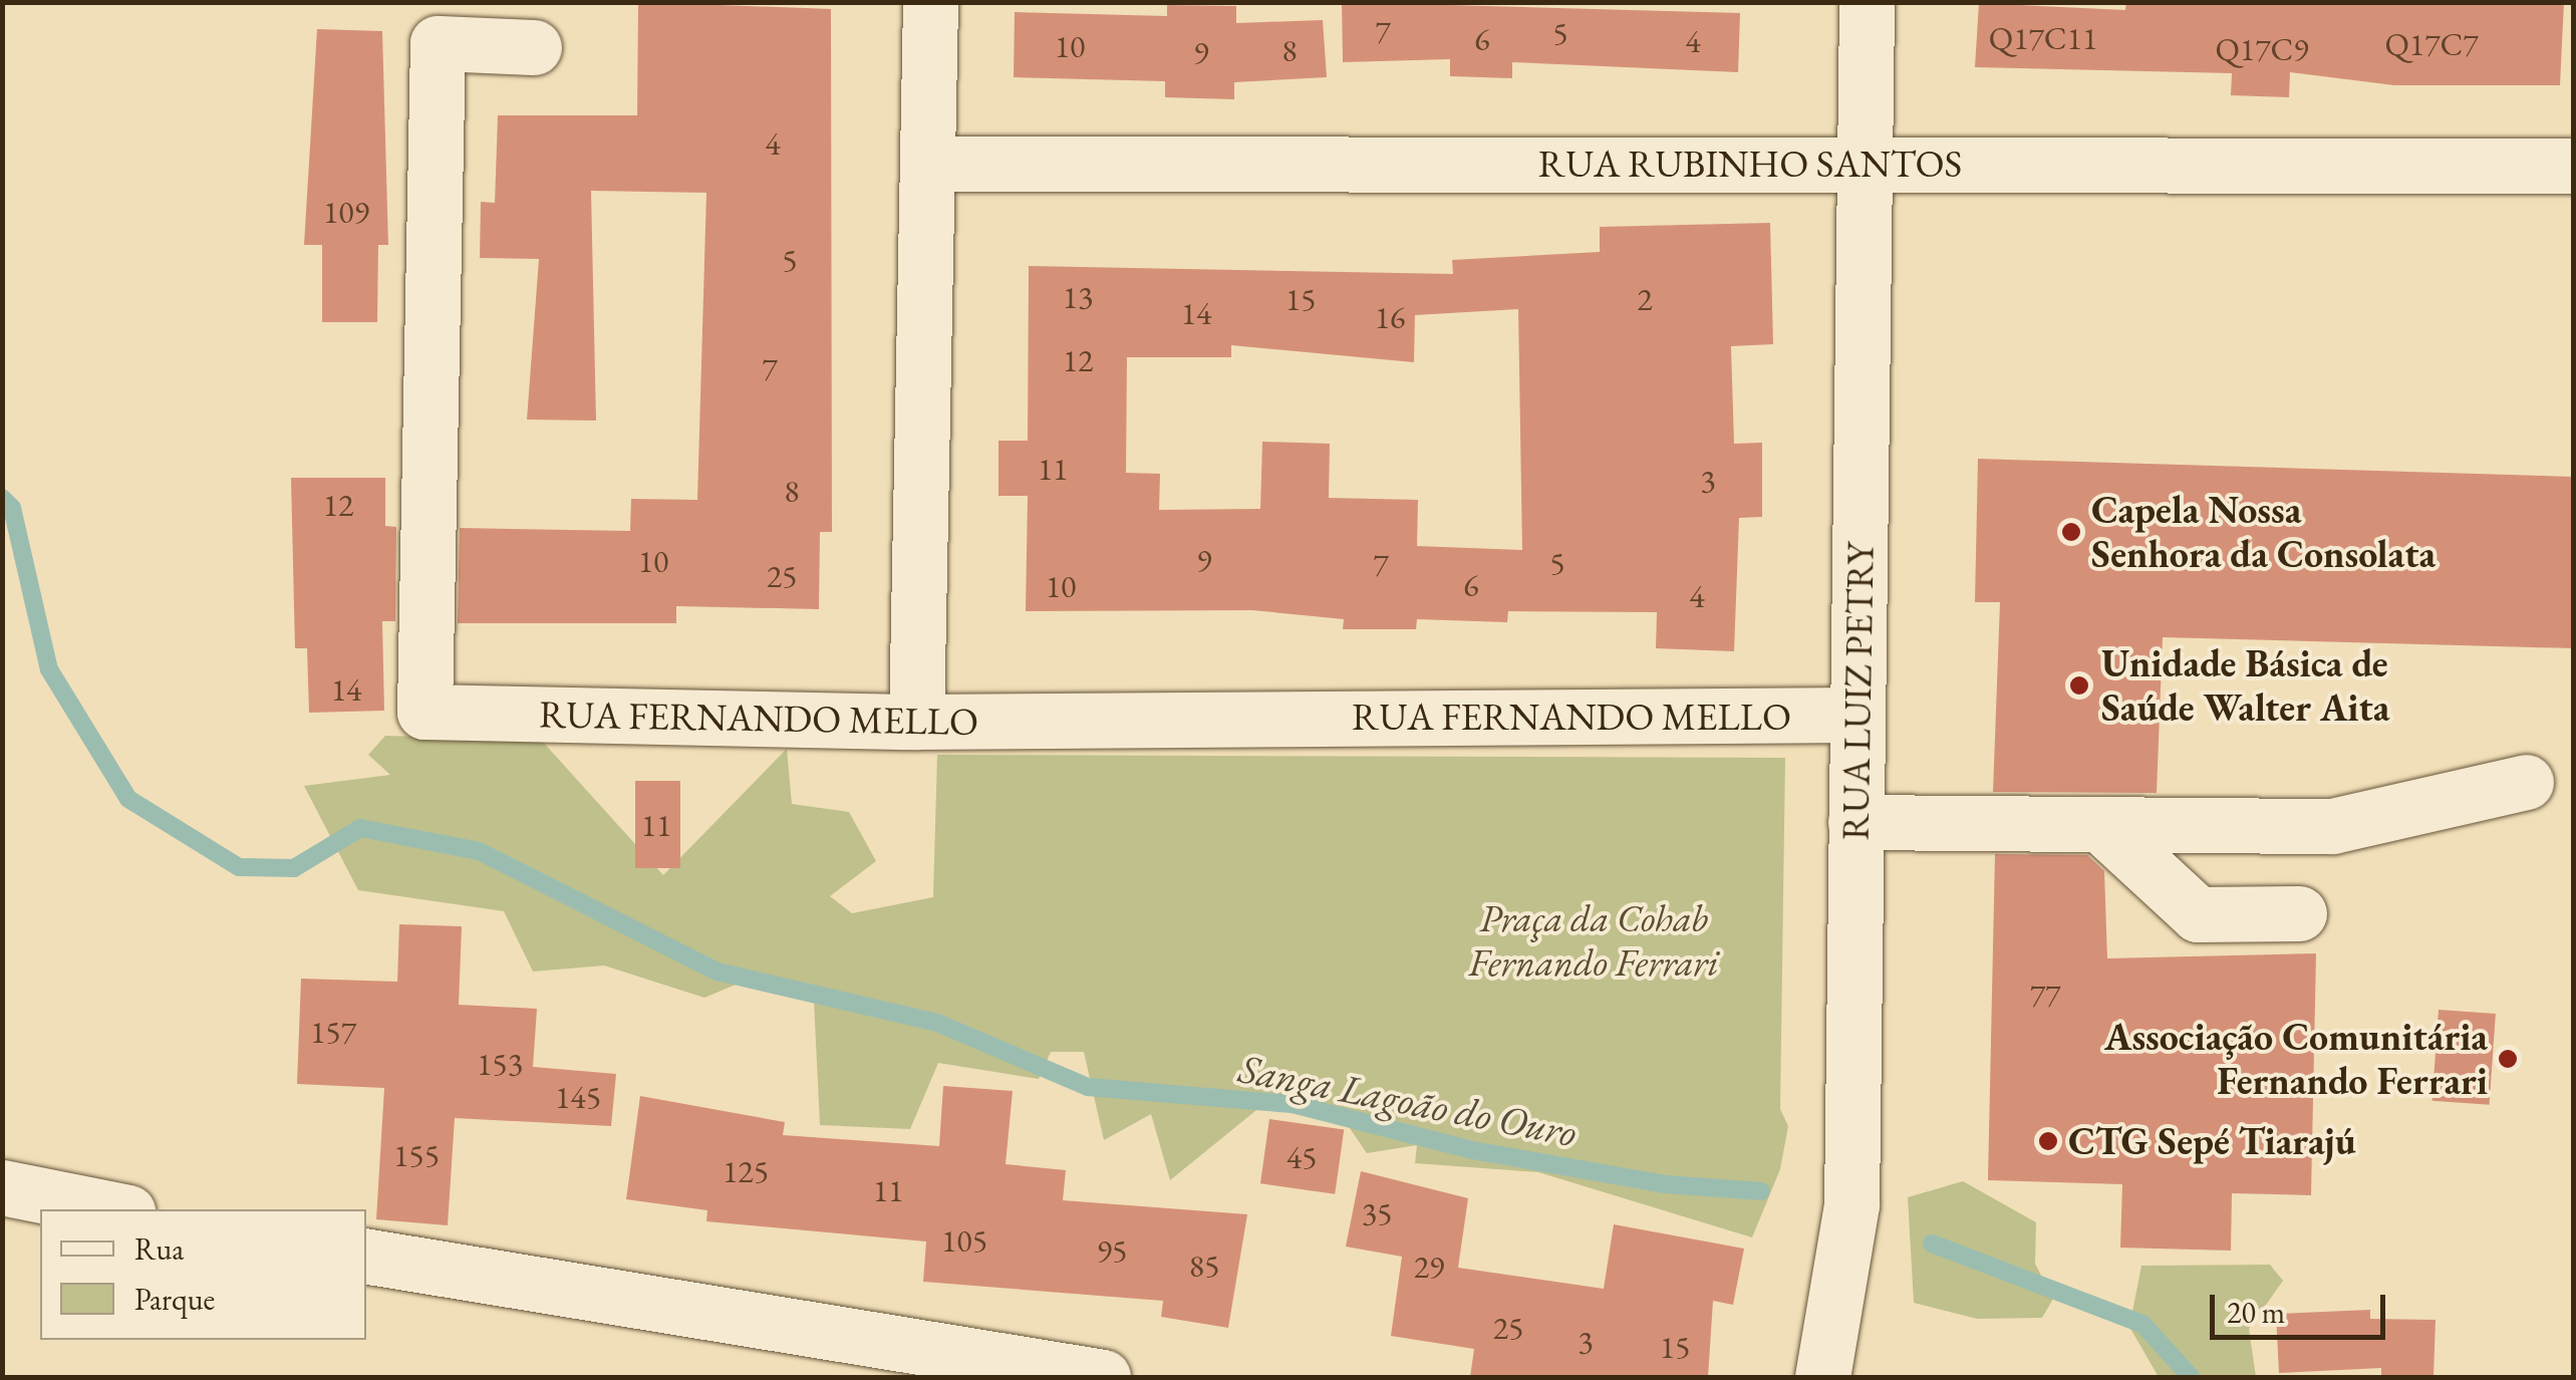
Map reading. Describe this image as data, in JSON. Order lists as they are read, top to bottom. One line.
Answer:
{"streets":{"street":["RUA RUBINHO SANTOS","RUA LUIZ PETRY","RUA FERNANDO MELLO"]},"crossings":[["RUA RUBINHO SANTOS","RUA LUIZ PETRY"],["RUA LUIZ PETRY","RUA FERNANDO MELLO"]],"water":["Sanga Lagoão do Ouro"],"parks":["Praça da Cohab Fernando Ferrari"],"places":["Capela Nossa Senhora da Consolata","Unidade Básica de Saúde Walter Aita","Associação Comunitária Fernando Ferrari","CTG Sepé Tiarajú"],"house_numbers":["7","5","Q17C11","6","4","Q17C7","10","Q17C9","8","9","4","109","5","13","15","2","14","16","12","7","11","3","8","12","9","10","5","7","25","6","10","4","14","11","77","157","153","145","155","45","125","11","35","105","95","85","29","25","3","15"],"legend":["Rua","Parque"],"scale_bar":"20 m"}
